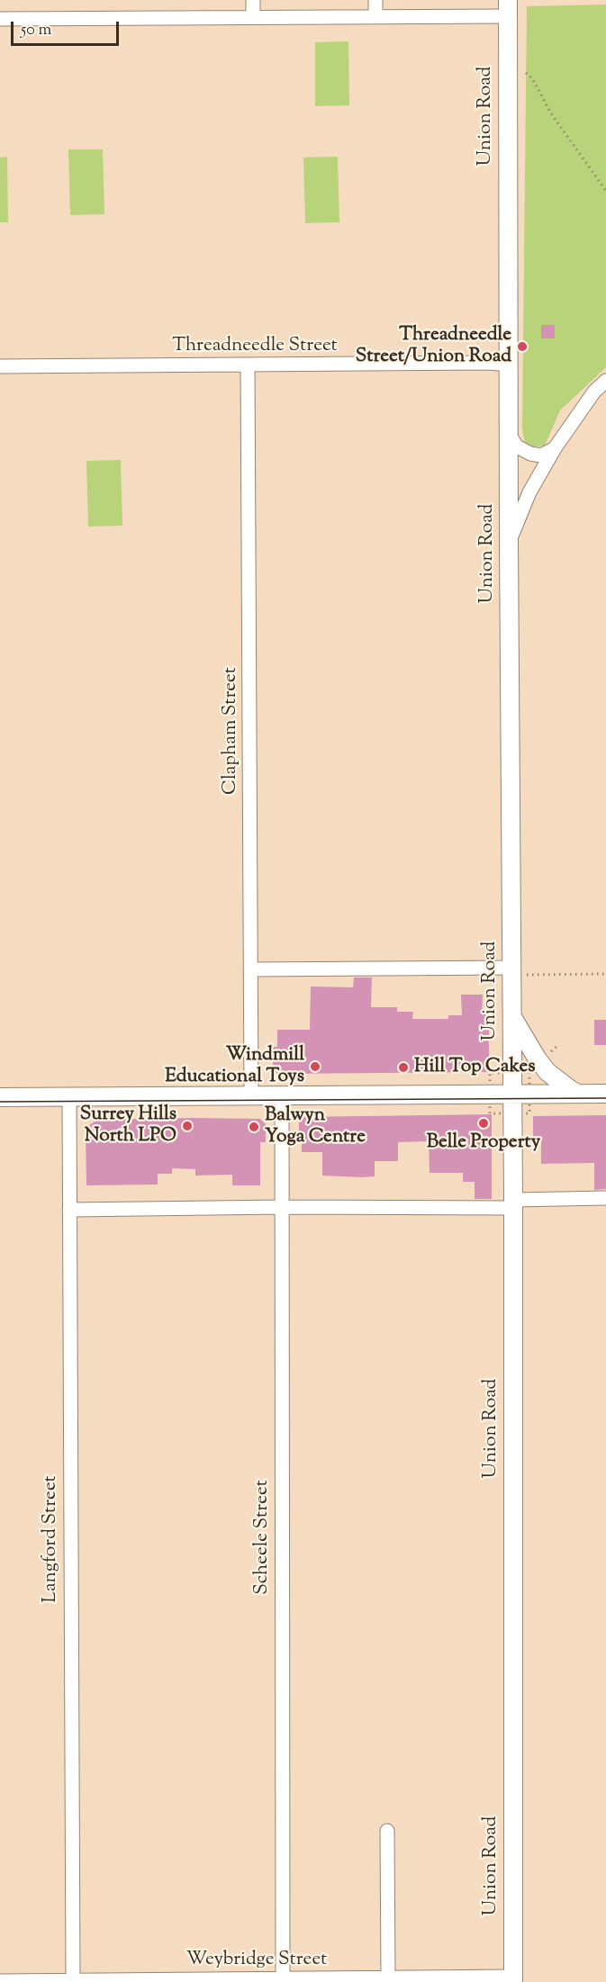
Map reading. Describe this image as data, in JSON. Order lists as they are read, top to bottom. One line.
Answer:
{"streets":{"main road":["Union Road"],"street":["Threadneedle Street","Clapham Street","Scheele Street","Langford Street","Weybridge Street"]},"crossings":[["Union Road","Threadneedle Street"],["Union Road","Weybridge Street"],["Threadneedle Street","Clapham Street"],["Scheele Street","Weybridge Street"],["Langford Street","Weybridge Street"]],"places":["Threadneedle Street/Union Road","Windmill Educational Toys","Hill Top Cakes","Belle Property","Surrey Hills North LPO","Balwyn Yoga Centre"],"scale_bar":"50 m"}
